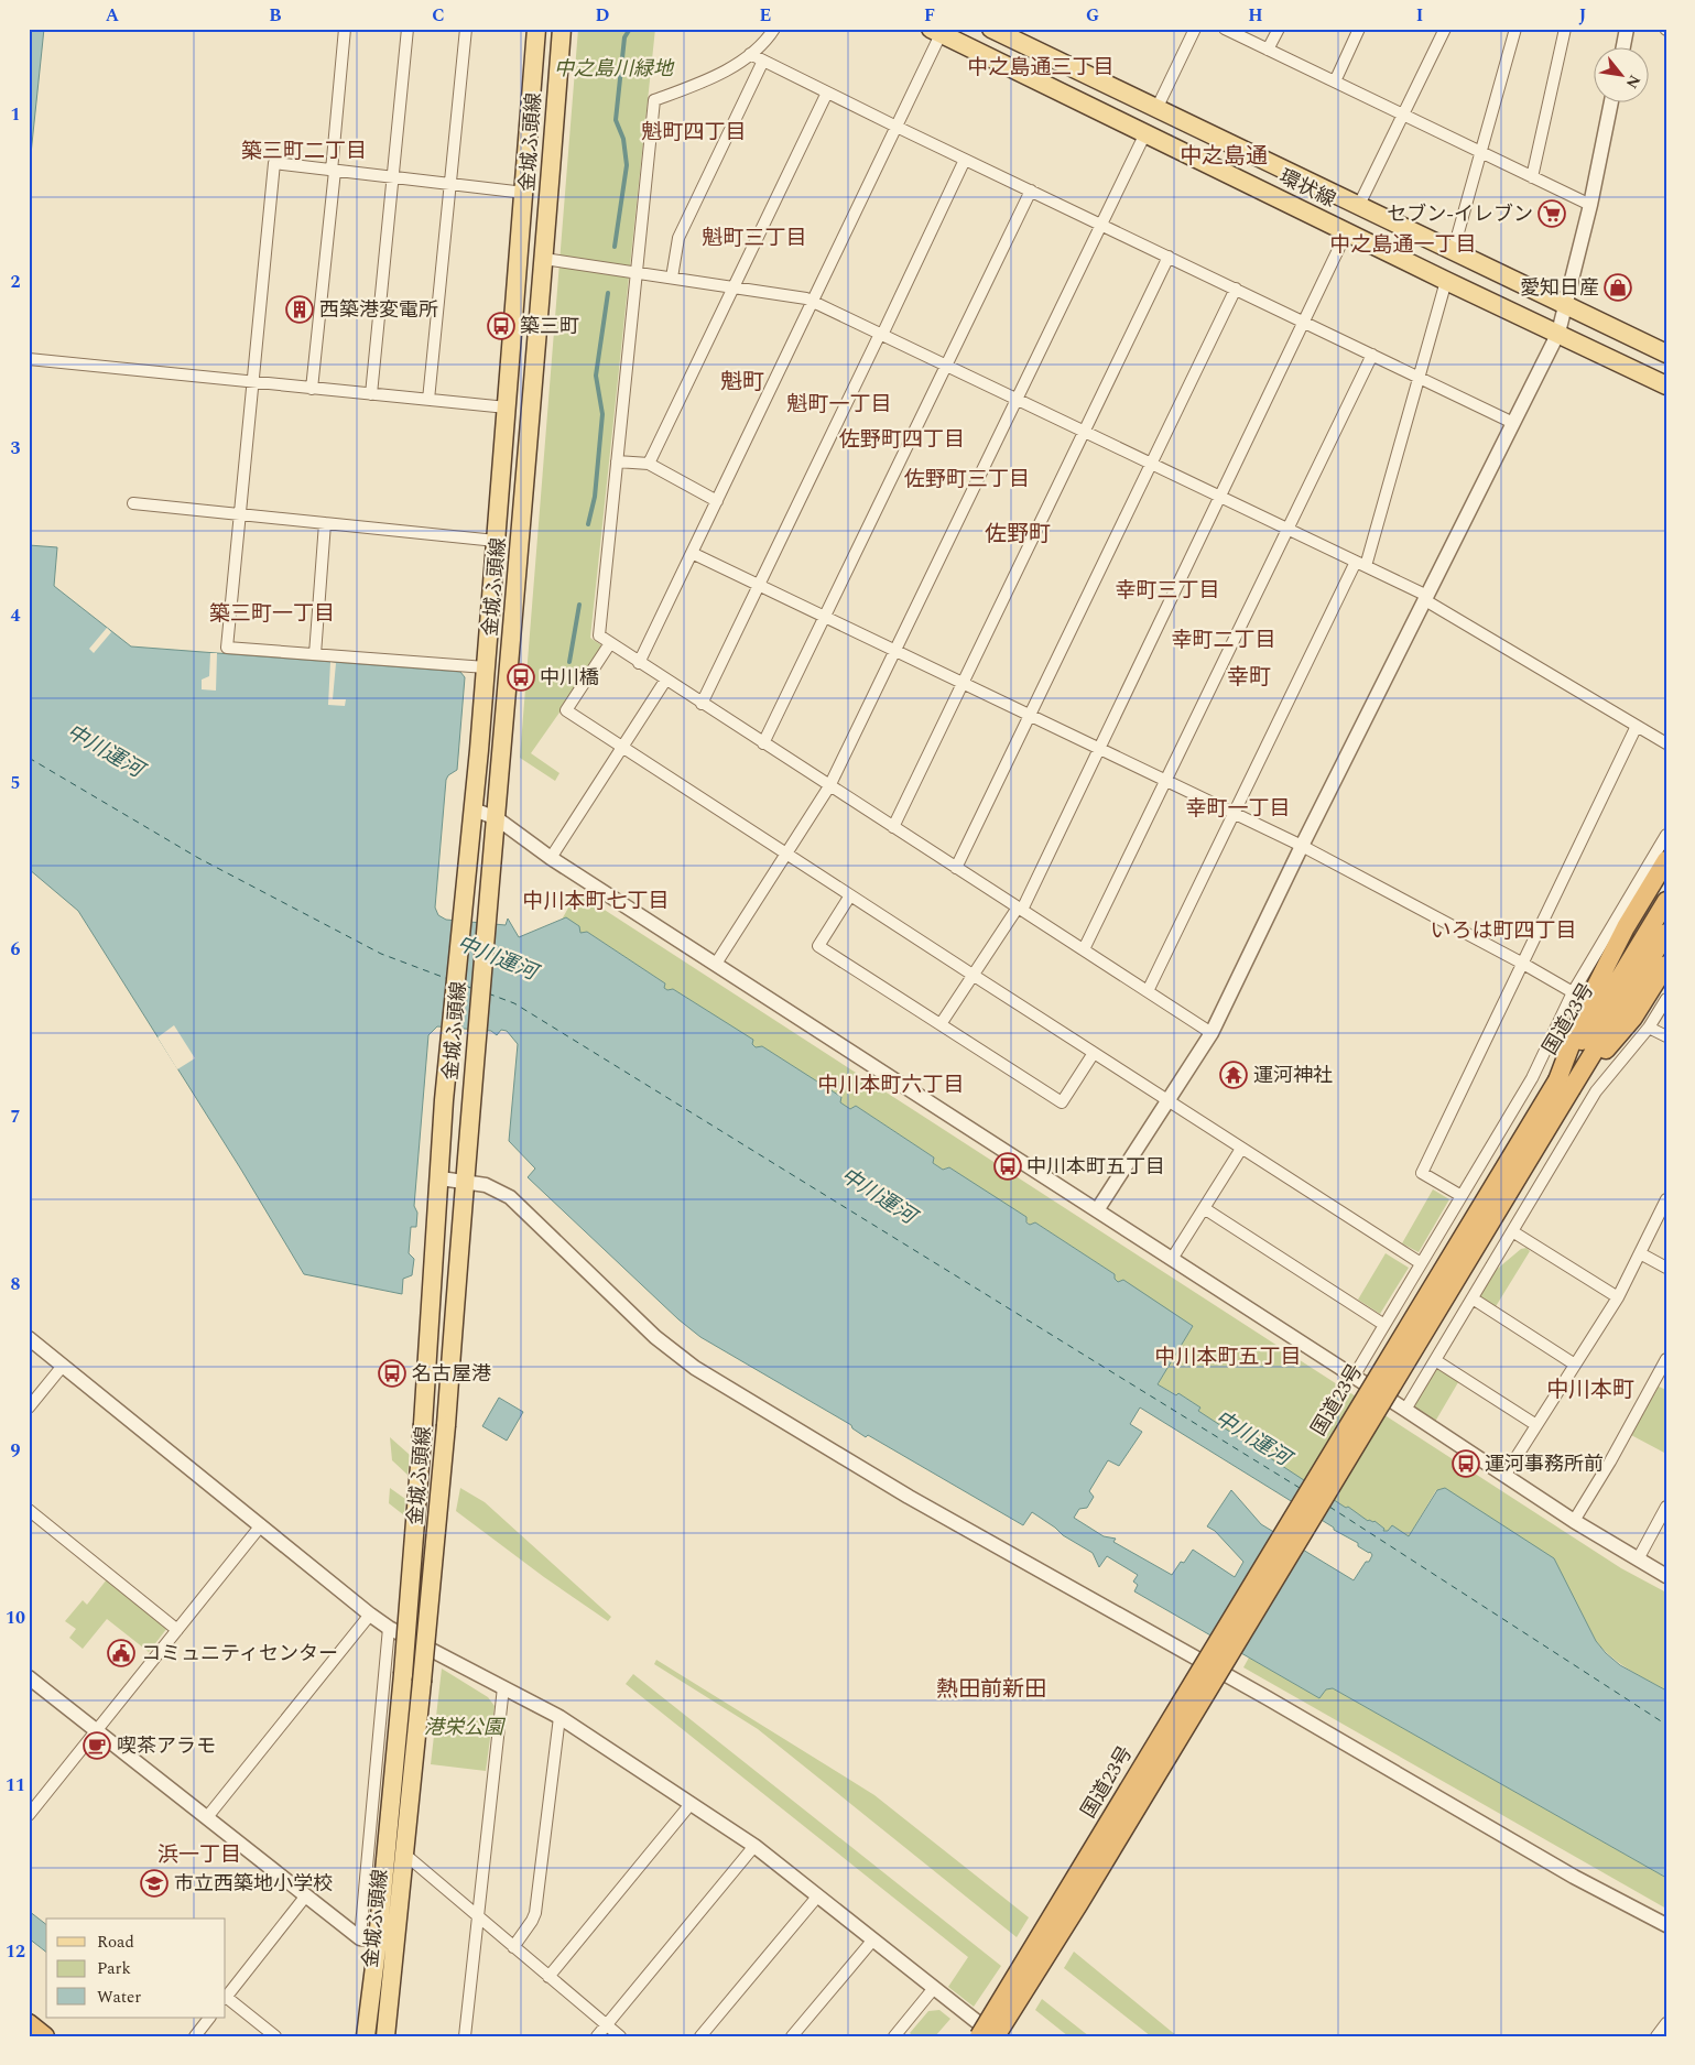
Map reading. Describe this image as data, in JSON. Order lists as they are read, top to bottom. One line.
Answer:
{"streets":{"highway":["国道23号"],"main road":["金城ふ頭線","環状線"]},"districts":["中之島通三丁目","魁町四丁目","築三町二丁目","中之島通","魁町三丁目","中之島通一丁目","魁町","魁町一丁目","佐野町四丁目","佐野町三丁目","佐野町","幸町三丁目","築三町一丁目","幸町二丁目","幸町","幸町一丁目","中川本町七丁目","いろは町四丁目","中川本町六丁目","中川本町五丁目","中川本町","熱田前新田","浜一丁目"],"water":["中川運河"],"parks":["中之島川緑地","港栄公園"],"places":{"supermarket":["セブン-イレブン"],"shop":["愛知日産"],"building":["西築港変電所"],"bus stop":["築三町","中川橋","中川本町五丁目","名古屋港","運河事務所前"],"temple":["運河神社"],"public building":["コミュニティセンター"],"cafe":["喫茶アラモ"],"school or university":["市立西築地小学校"]},"legend":["Road","Park","Water"],"north":"bottom right","grid":{"columns":["A","B","C","D","E","F","G","H","I","J"],"rows":["1","2","3","4","5","6","7","8","9","10","11","12"]}}
